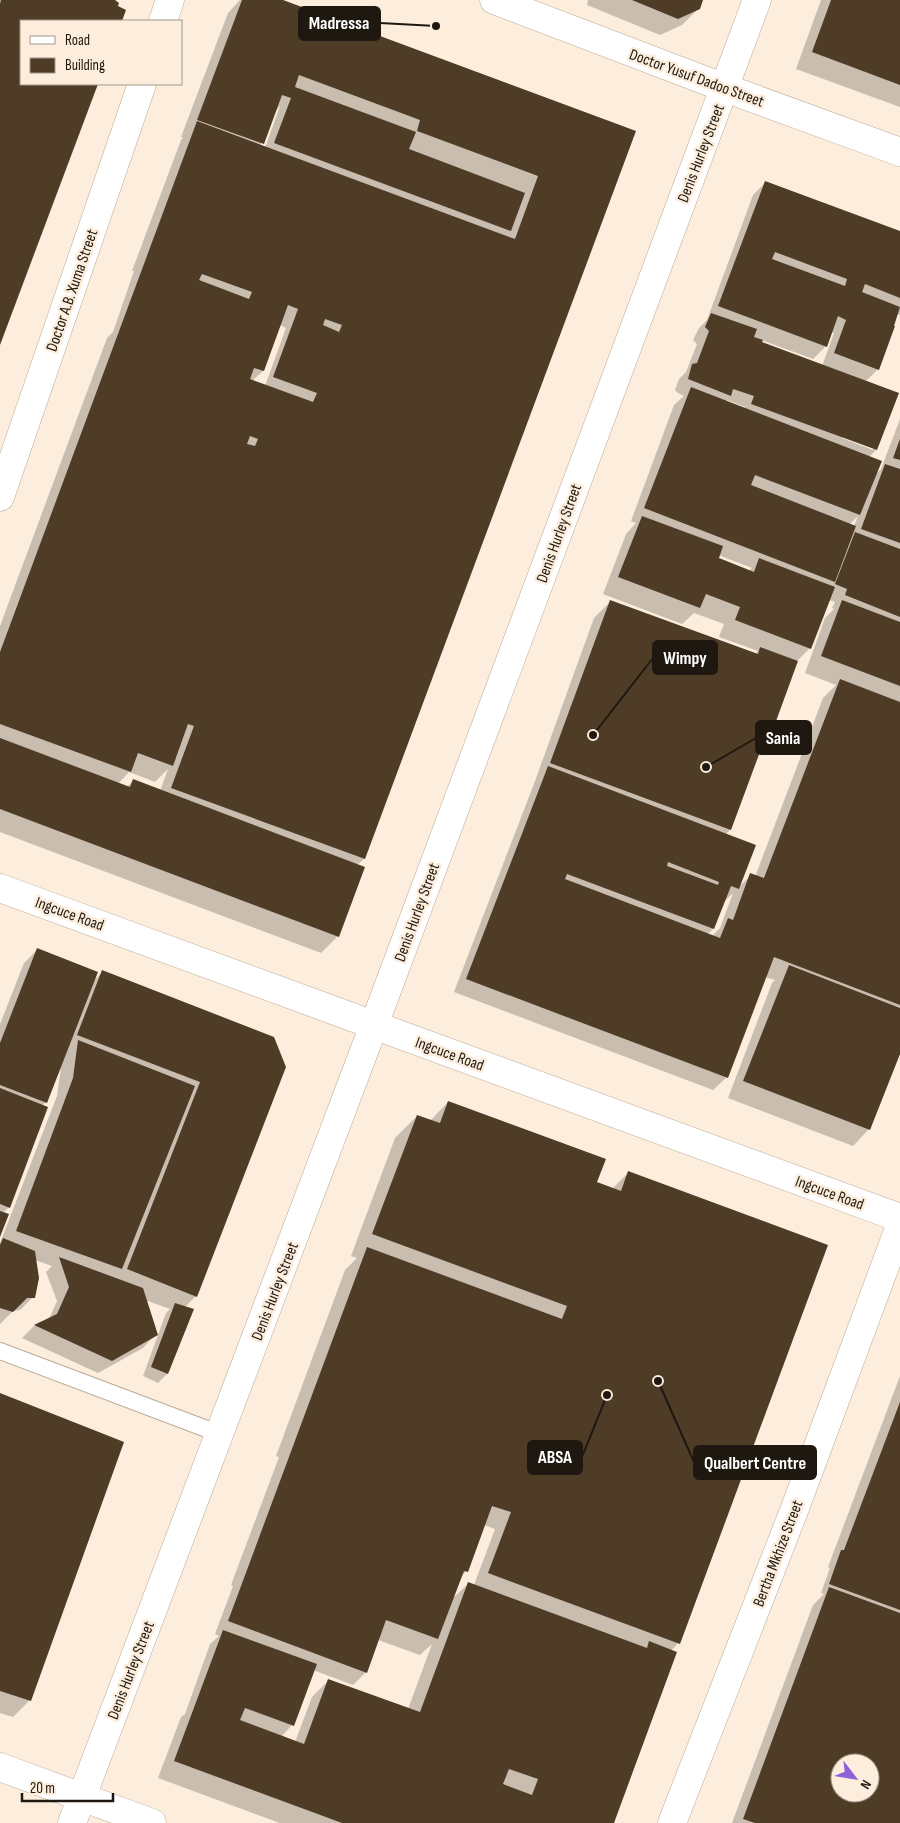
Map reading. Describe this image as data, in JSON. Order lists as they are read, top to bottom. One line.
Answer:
{"streets":{"street":["Doctor Yusuf Dadoo Street","Denis Hurley Street","Doctor A.B. Xuma Street","Ingcuce Road","Bertha Mkhize Street"]},"crossings":[["Doctor Yusuf Dadoo Street","Denis Hurley Street"],["Denis Hurley Street","Ingcuce Road"]],"places":["Madressa","Wimpy","Sania","Qualbert Centre","ABSA"],"legend":["Road","Building"],"scale_bar":"20 m","north":"bottom right"}
